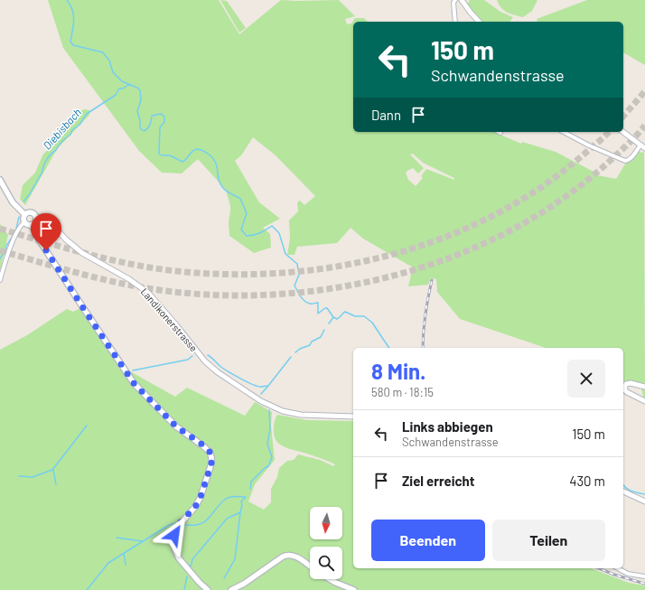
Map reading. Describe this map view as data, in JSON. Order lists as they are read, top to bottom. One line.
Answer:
{"streets":{"street":["Landikonerstrasse"]},"water":["Diebisbach"],"north":"bottom","page":{"turn":["150 m","Schwandenstrasse"],"then":"Dann","heading":["8 Min.","580 m · 18:15"],"list":[{"name":"Links abbiegen","note":"Schwandenstrasse","value":"150 m"},{"name":"Ziel erreicht","value":"430 m"}],"buttons":["Beenden","Teilen"]}}
